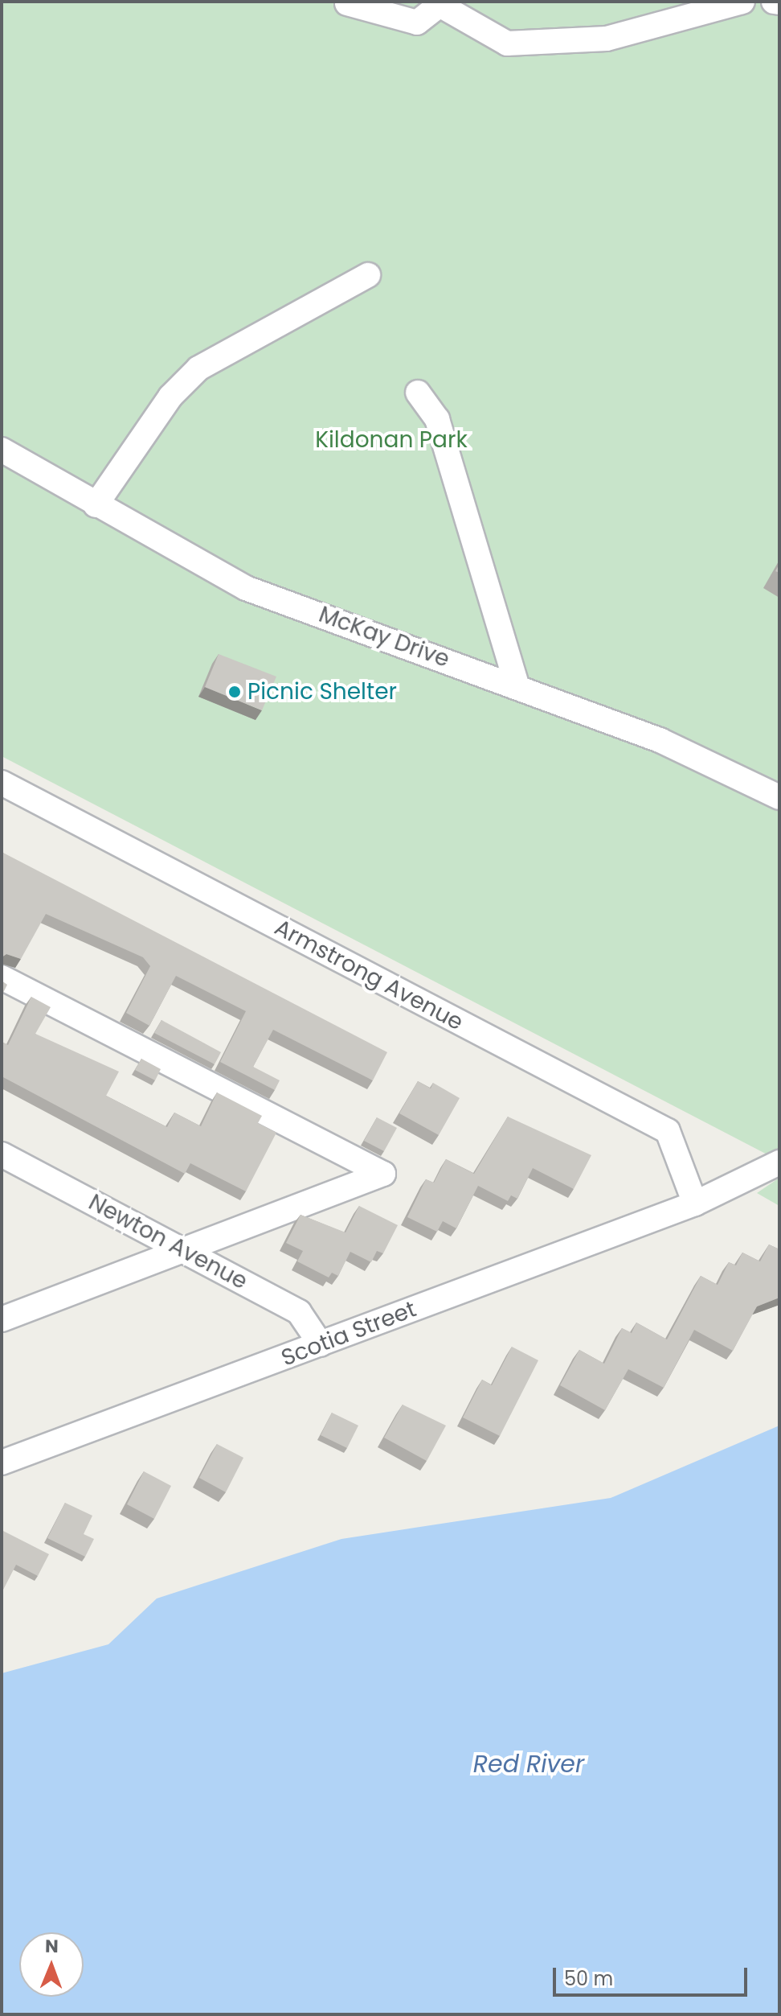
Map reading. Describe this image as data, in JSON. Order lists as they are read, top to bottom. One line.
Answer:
{"streets":{"street":["McKay Drive","Armstrong Avenue","Newton Avenue","Scotia Street"]},"crossings":[["Armstrong Avenue","Scotia Street"],["Newton Avenue","Scotia Street"]],"water":["Red River"],"parks":["Kildonan Park"],"places":["Picnic Shelter"],"scale_bar":"50 m","north":"top"}
